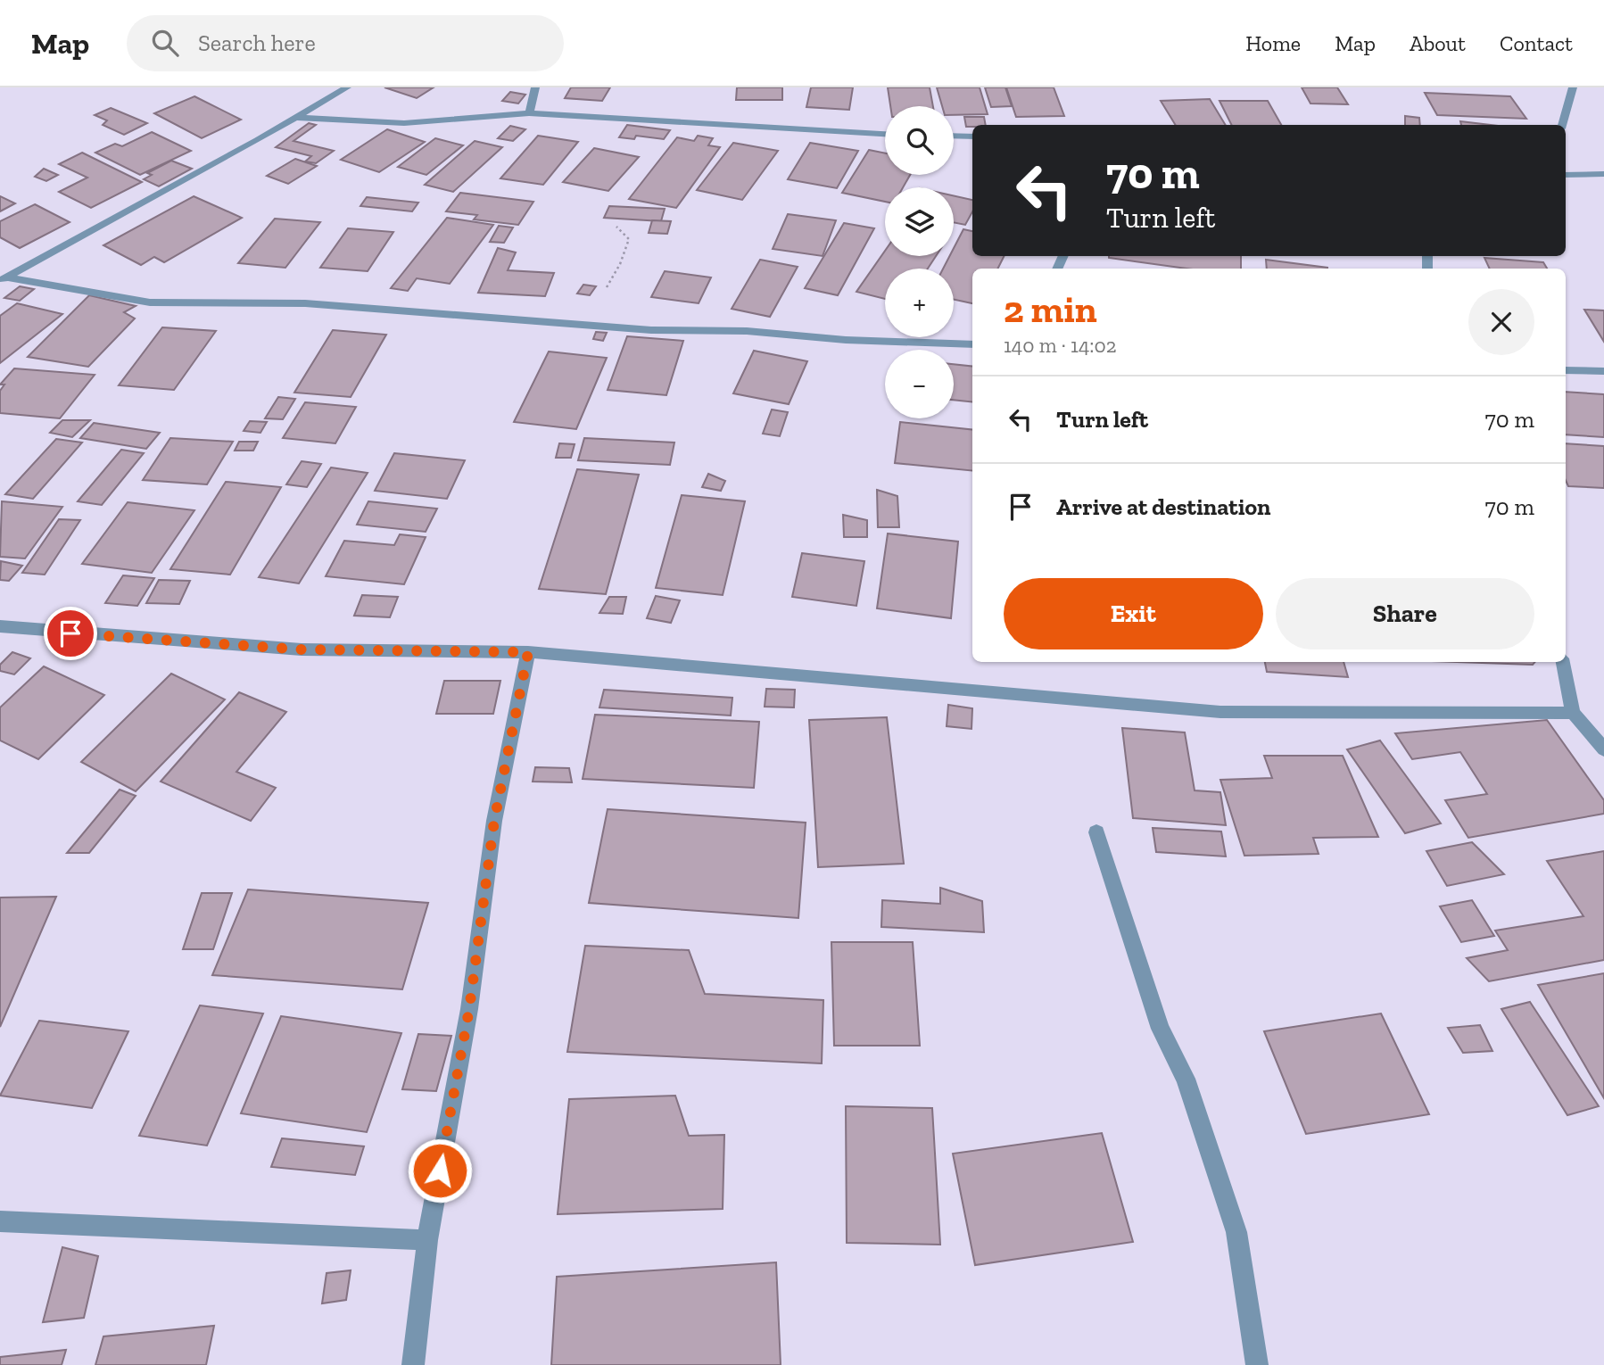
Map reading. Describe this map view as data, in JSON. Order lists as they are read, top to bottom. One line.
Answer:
{"page":{"header":"Map","search":"Search here","nav":["Home","Map","About","Contact"],"map_buttons":["+","−"],"turn":["70 m","Turn left"],"heading":["2 min","140 m · 14:02"],"list":[{"name":"Turn left","value":"70 m"},{"name":"Arrive at destination","value":"70 m"}],"buttons":["Exit","Share"]}}
